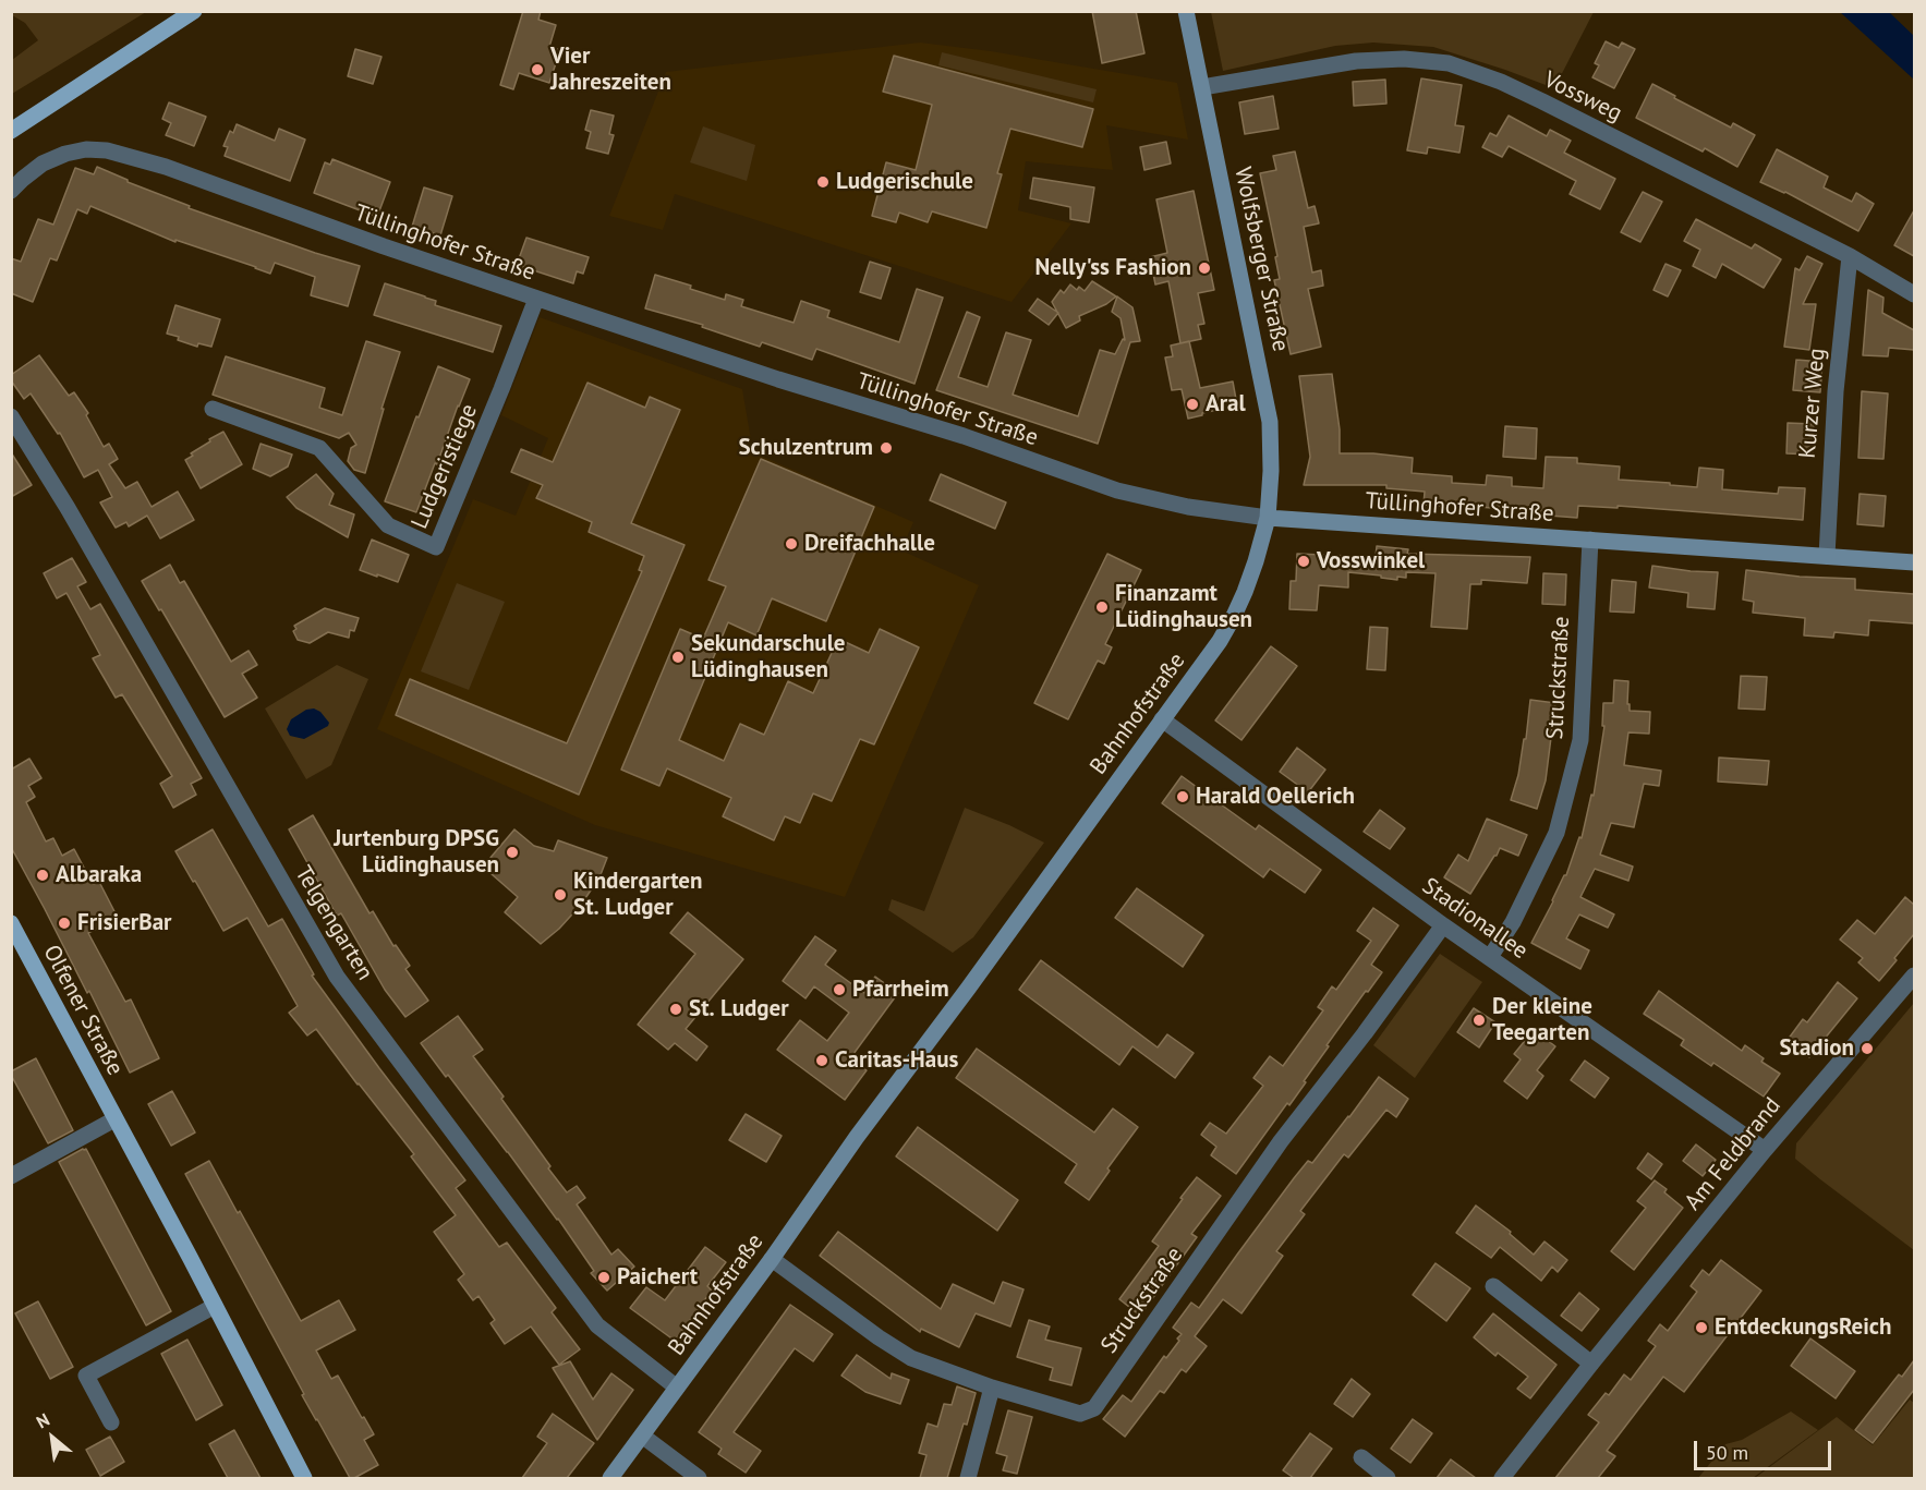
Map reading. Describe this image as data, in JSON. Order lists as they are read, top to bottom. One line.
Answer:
{"streets":{"main road":["Tüllinghofer Straße","Wolfsberger Straße","Bahnhofstraße","Olfener Straße"],"street":["Vossweg","Kurzer Weg","Ludgeristiege","Struckstraße","Stadionallee","Telgengarten","Am Feldbrand"]},"crossings":[["Vossweg","Wolfsberger Straße"],["Vossweg","Kurzer Weg"],["Tüllinghofer Straße","Wolfsberger Straße"],["Tüllinghofer Straße","Kurzer Weg"],["Tüllinghofer Straße","Ludgeristiege"],["Tüllinghofer Straße","Struckstraße"],["Tüllinghofer Straße","Bahnhofstraße"],["Wolfsberger Straße","Bahnhofstraße"],["Struckstraße","Bahnhofstraße"],["Struckstraße","Stadionallee"],["Bahnhofstraße","Stadionallee"],["Bahnhofstraße","Telgengarten"],["Stadionallee","Am Feldbrand"]],"places":["Vier Jahreszeiten","Ludgerischule","Nelly'ss Fashion","Aral","Schulzentrum","Dreifachhalle","Vosswinkel","Finanzamt Lüdinghausen","Sekundarschule Lüdinghausen","Harald Oellerich","Jurtenburg DPSG Lüdinghausen","Albaraka","Kindergarten St. Ludger","FrisierBar","Pfarrheim","St. Ludger","Der kleine Teegarten","Stadion","Caritas-Haus","Paichert","EntdeckungsReich"],"scale_bar":"50 m","north":"top left"}
